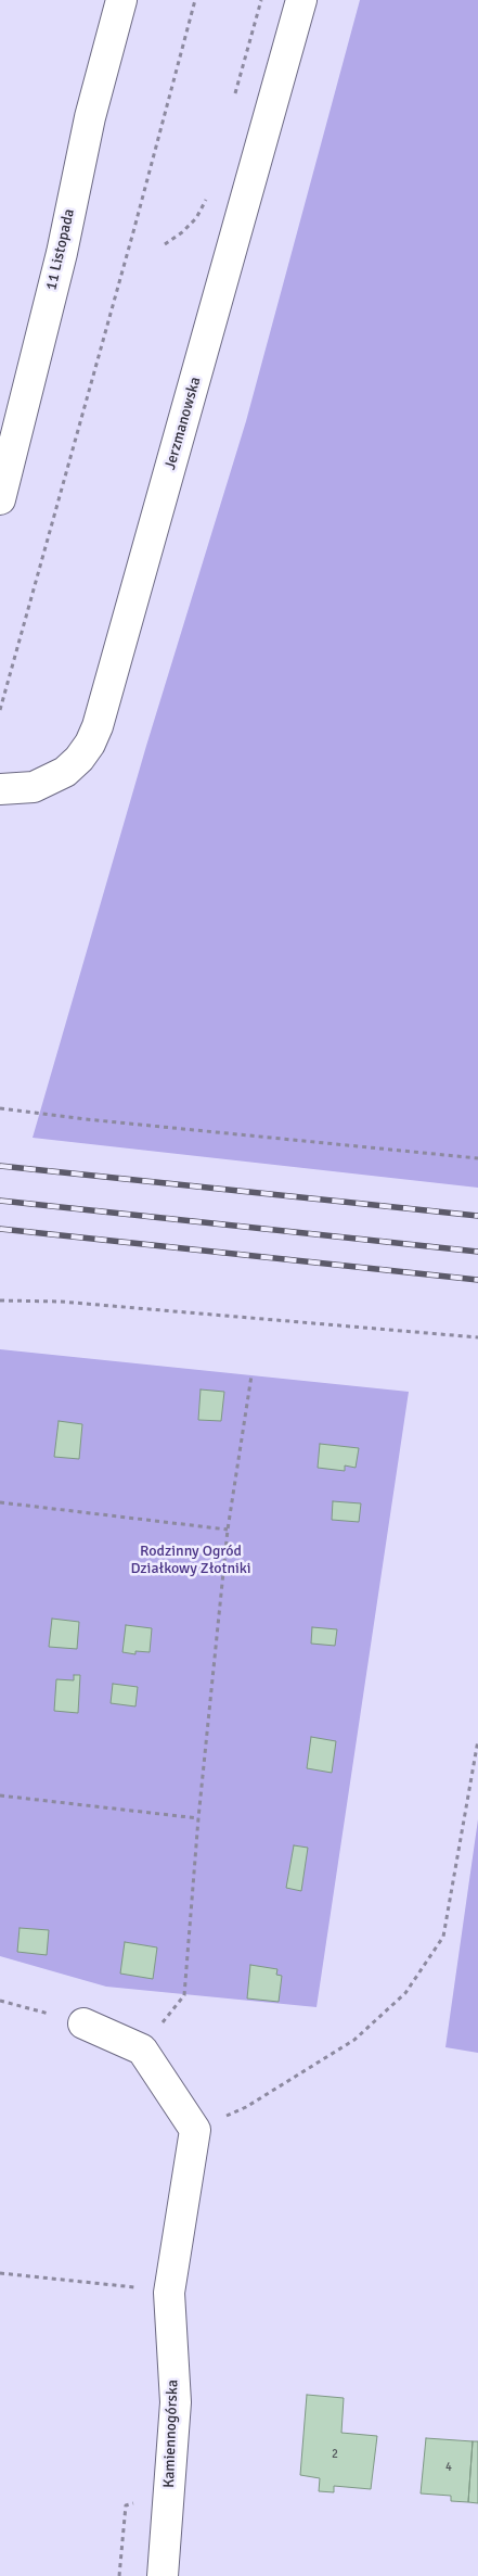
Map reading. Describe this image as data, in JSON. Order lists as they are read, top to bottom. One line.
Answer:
{"streets":{"street":["11 Listopada","Jerzmanowska","Kamiennogórska"]},"parks":["Rodzinny Ogród Działkowy Złotniki"],"house_numbers":["2","4"]}
